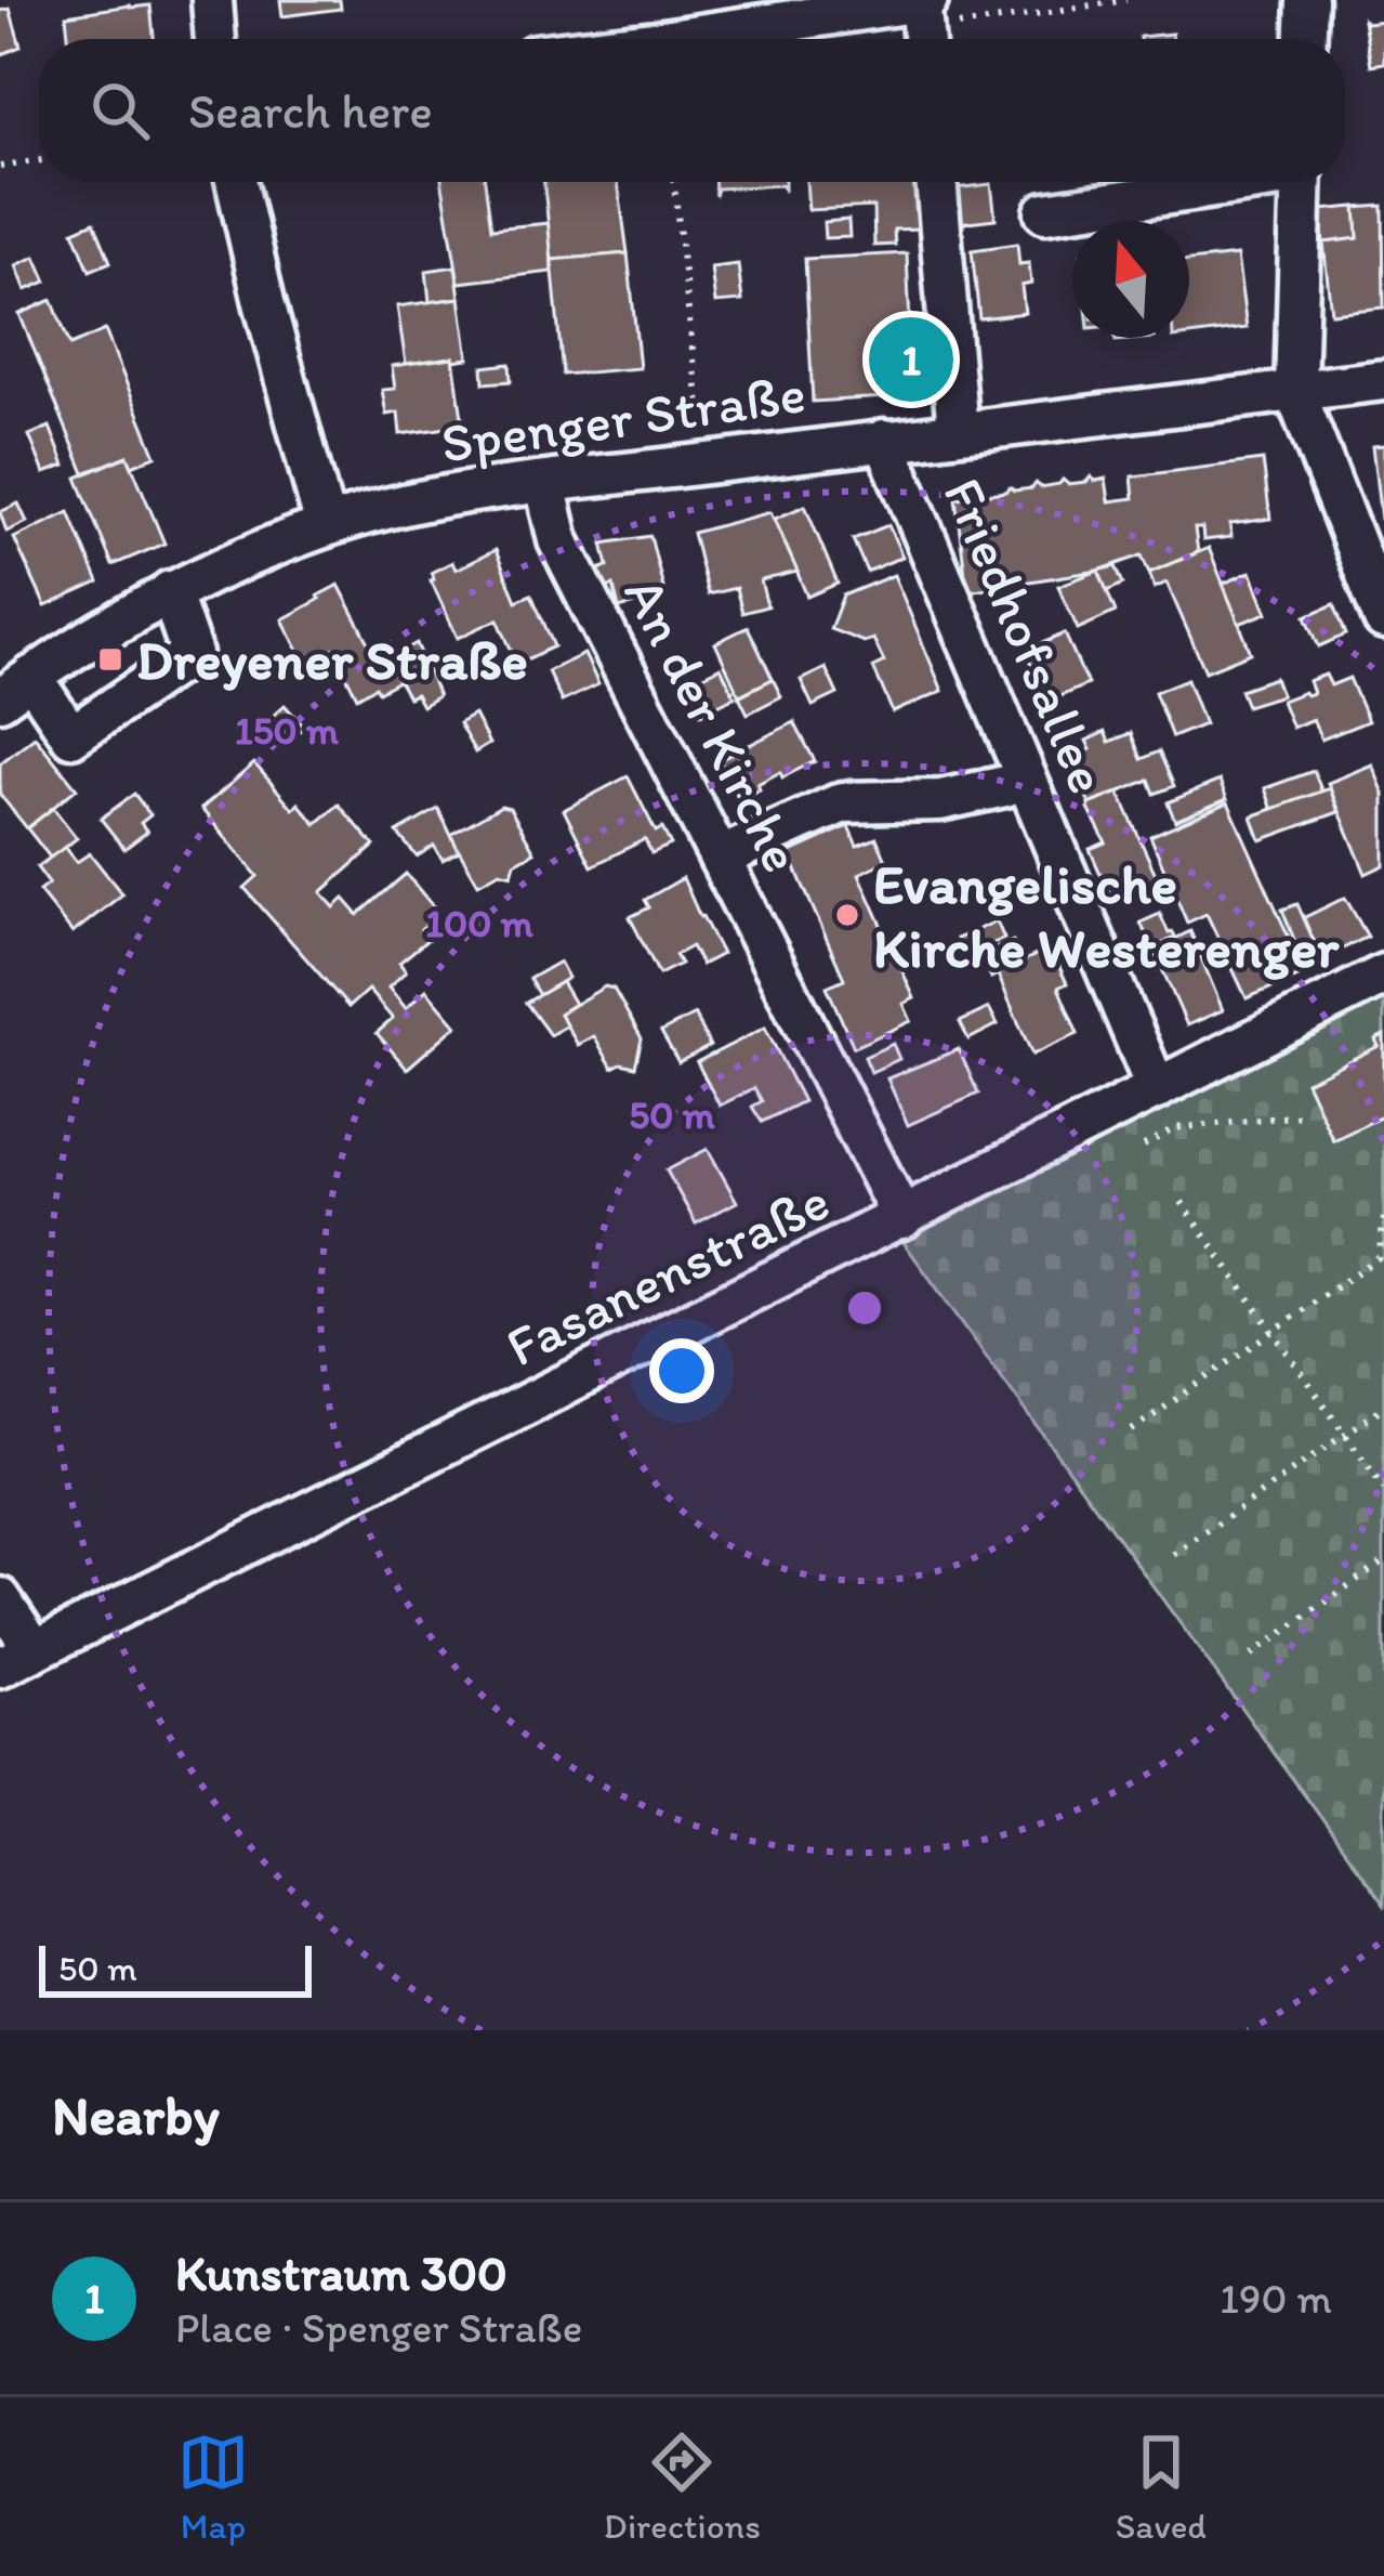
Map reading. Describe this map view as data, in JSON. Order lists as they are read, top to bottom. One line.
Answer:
{"streets":{"street":["Spenger Straße","Friedhofsallee","An der Kirche","Fasanenstraße"]},"crossings":[["Spenger Straße","Friedhofsallee"],["Spenger Straße","An der Kirche"],["Friedhofsallee","Fasanenstraße"],["An der Kirche","Fasanenstraße"]],"places":{"transit":["Dreyener Straße"],"other":["Evangelische Kirche Westerenger"]},"scale_bar":"50 m","north":"top","page":{"search":"Search here","pins":"1","scale":"50 m","heading":"Nearby","list":[{"mark":"1","name":"Kunstraum 300","note":"Place · Spenger Straße","value":"190 m"}],"nav":["Map","Directions","Saved"]},"rings":["150 m","100 m","50 m"]}
